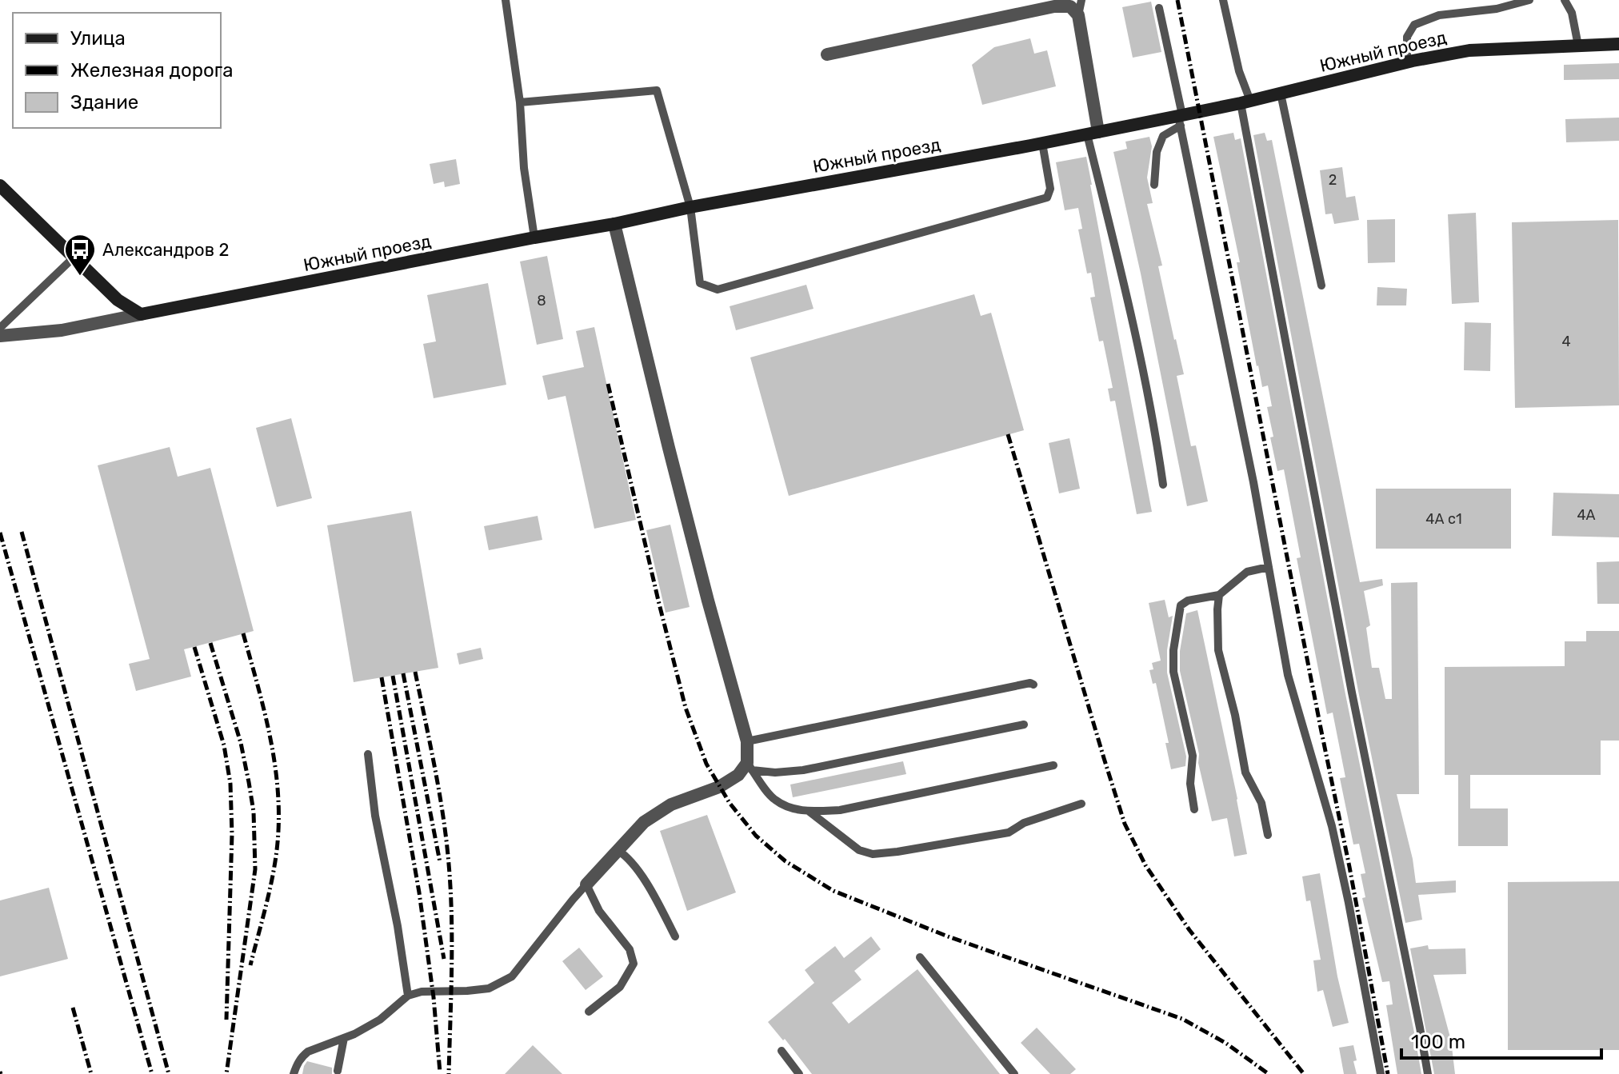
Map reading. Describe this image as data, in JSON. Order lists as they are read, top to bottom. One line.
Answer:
{"streets":{"street":["Южный проезд"]},"places":{"bus stop":["Александров 2"]},"house_numbers":["2","8","4","4А","4А с1"],"legend":["Улица","Железная дорога","Здание"],"scale_bar":"100 m"}
